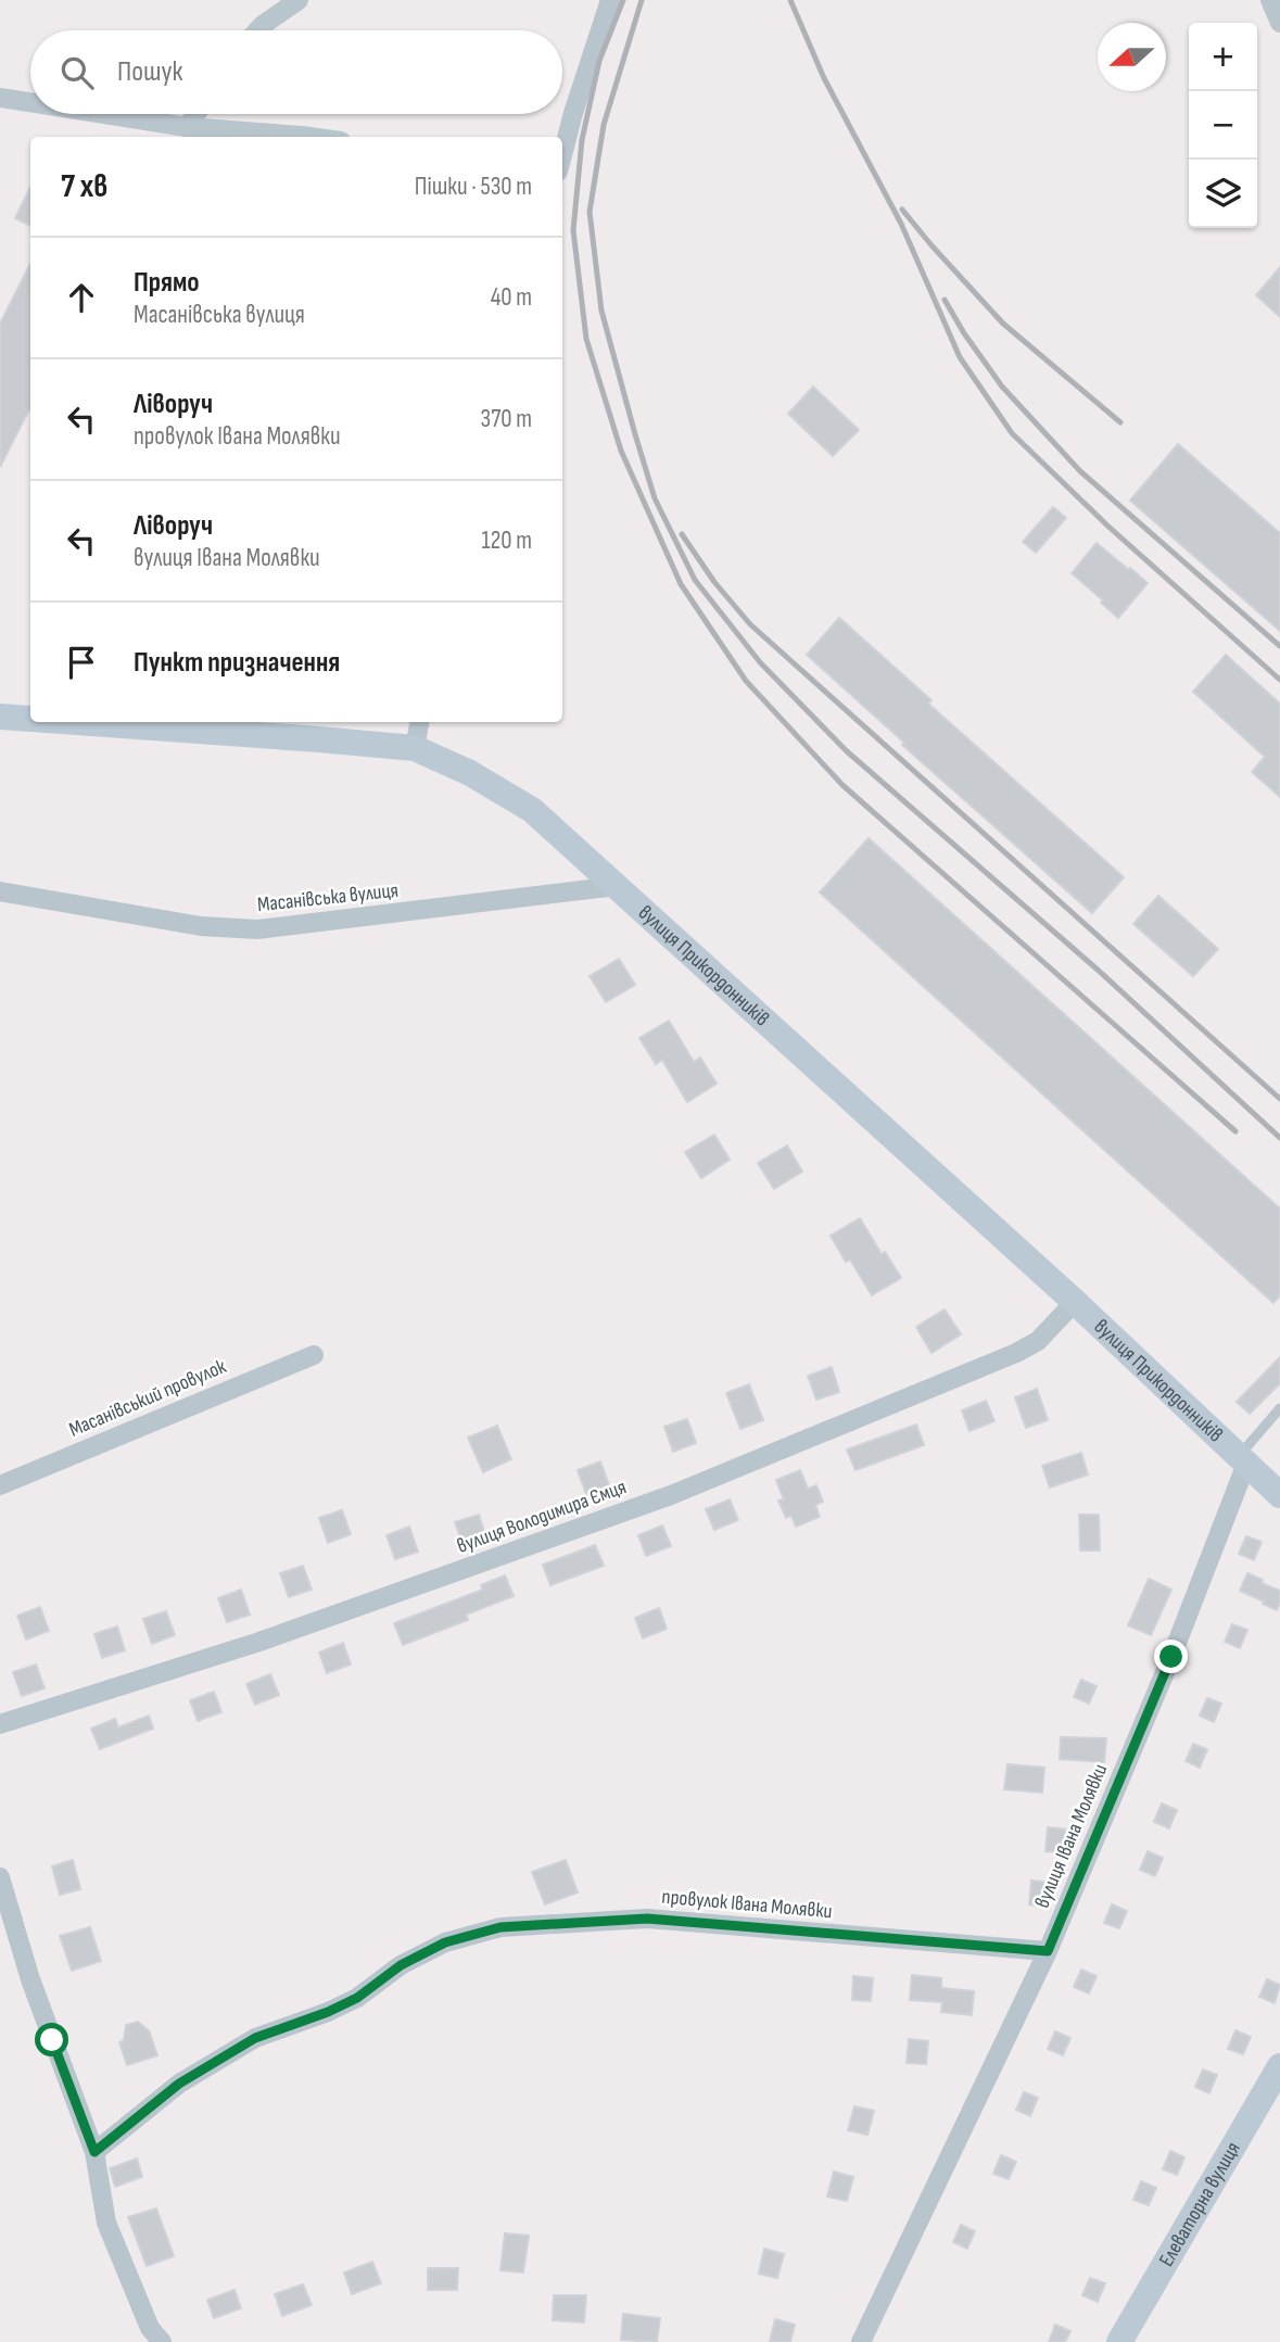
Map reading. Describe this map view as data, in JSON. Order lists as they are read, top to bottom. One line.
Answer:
{"streets":{"street":["Масанівська вулиця","вулиця Прикордонників","Масанівський провулок","вулиця Володимира Ємця","вулиця Івана Молявки","провулок Івана Молявки","Елеваторна вулиця"]},"crossings":[["Масанівська вулиця","вулиця Прикордонників"],["вулиця Прикордонників","вулиця Володимира Ємця"],["вулиця Прикордонників","вулиця Івана Молявки"],["вулиця Івана Молявки","провулок Івана Молявки"]],"north":"left","page":{"map_buttons":["+","−"],"search":"Пошук","heading":["7 хв","Пішки · 530 m"],"list":[["Прямо","Масанівська вулиця","40 m"],["Ліворуч","провулок Івана Молявки","370 m"],["Ліворуч","вулиця Івана Молявки","120 m"],"Пункт призначення"]}}
